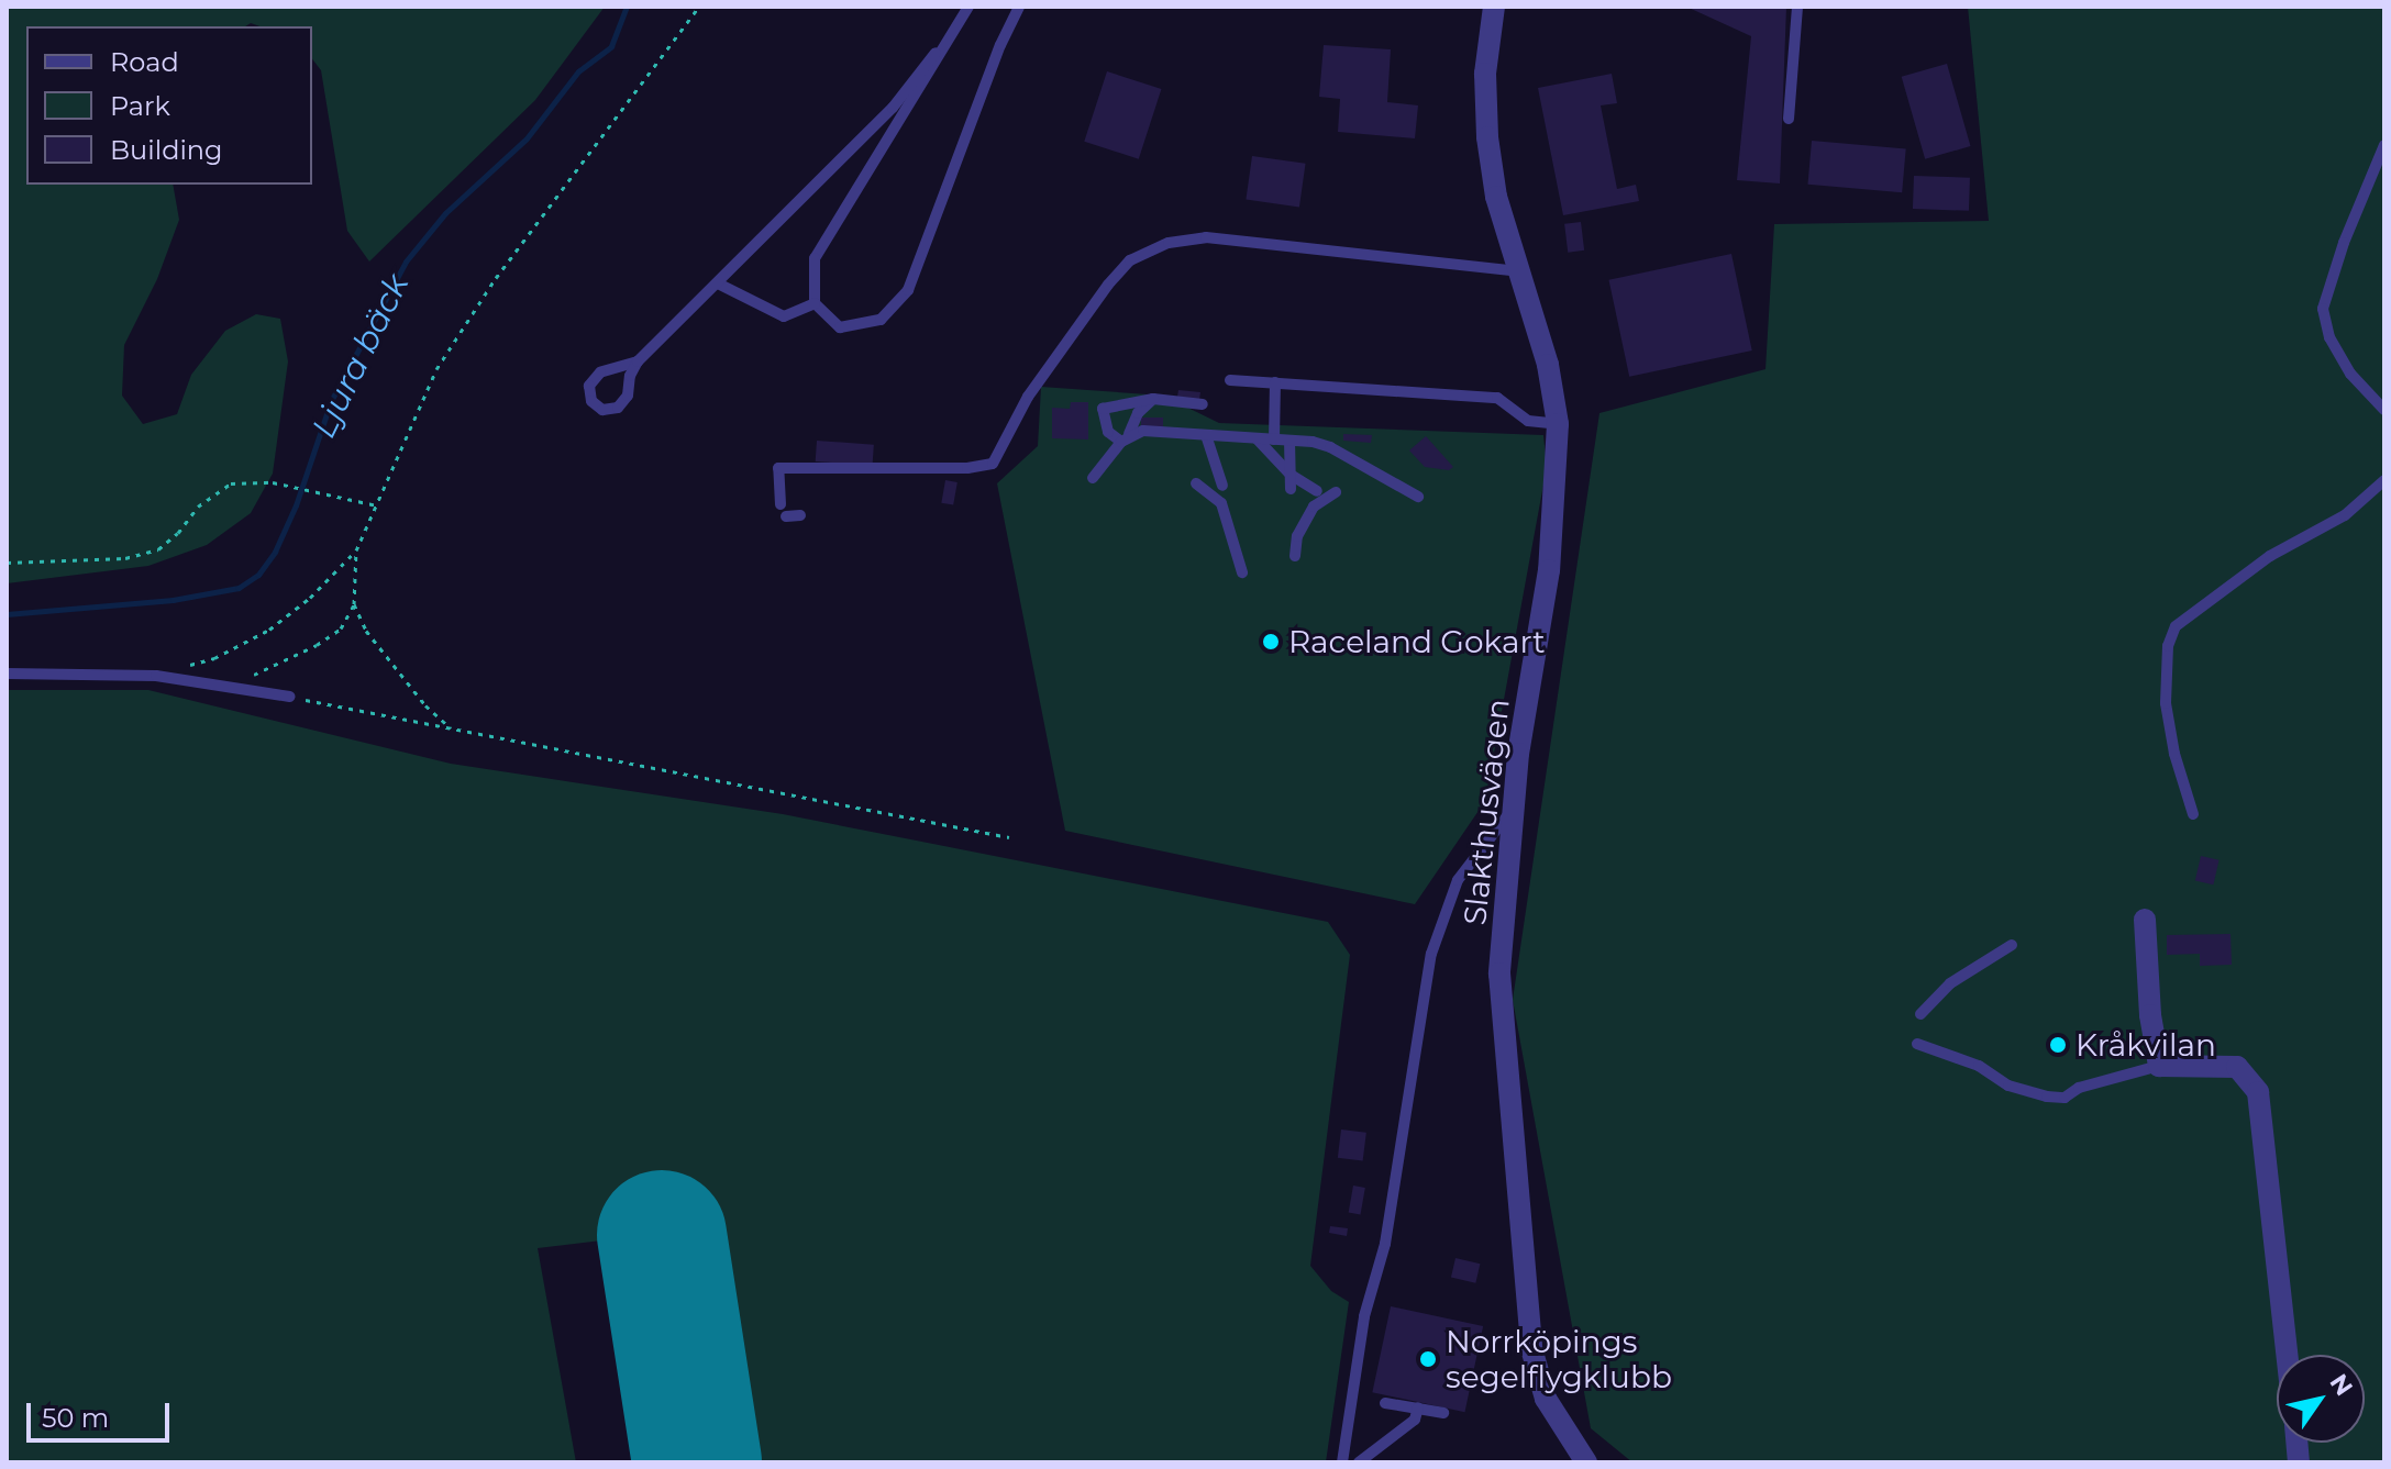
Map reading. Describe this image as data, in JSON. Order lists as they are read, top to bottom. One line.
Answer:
{"streets":{"street":["Slakthusvägen"]},"water":["Ljura bäck"],"places":["Raceland Gokart","Kråkvilan","Norrköpings segelflygklubb"],"legend":["Road","Park","Building"],"scale_bar":"50 m","north":"top right"}
